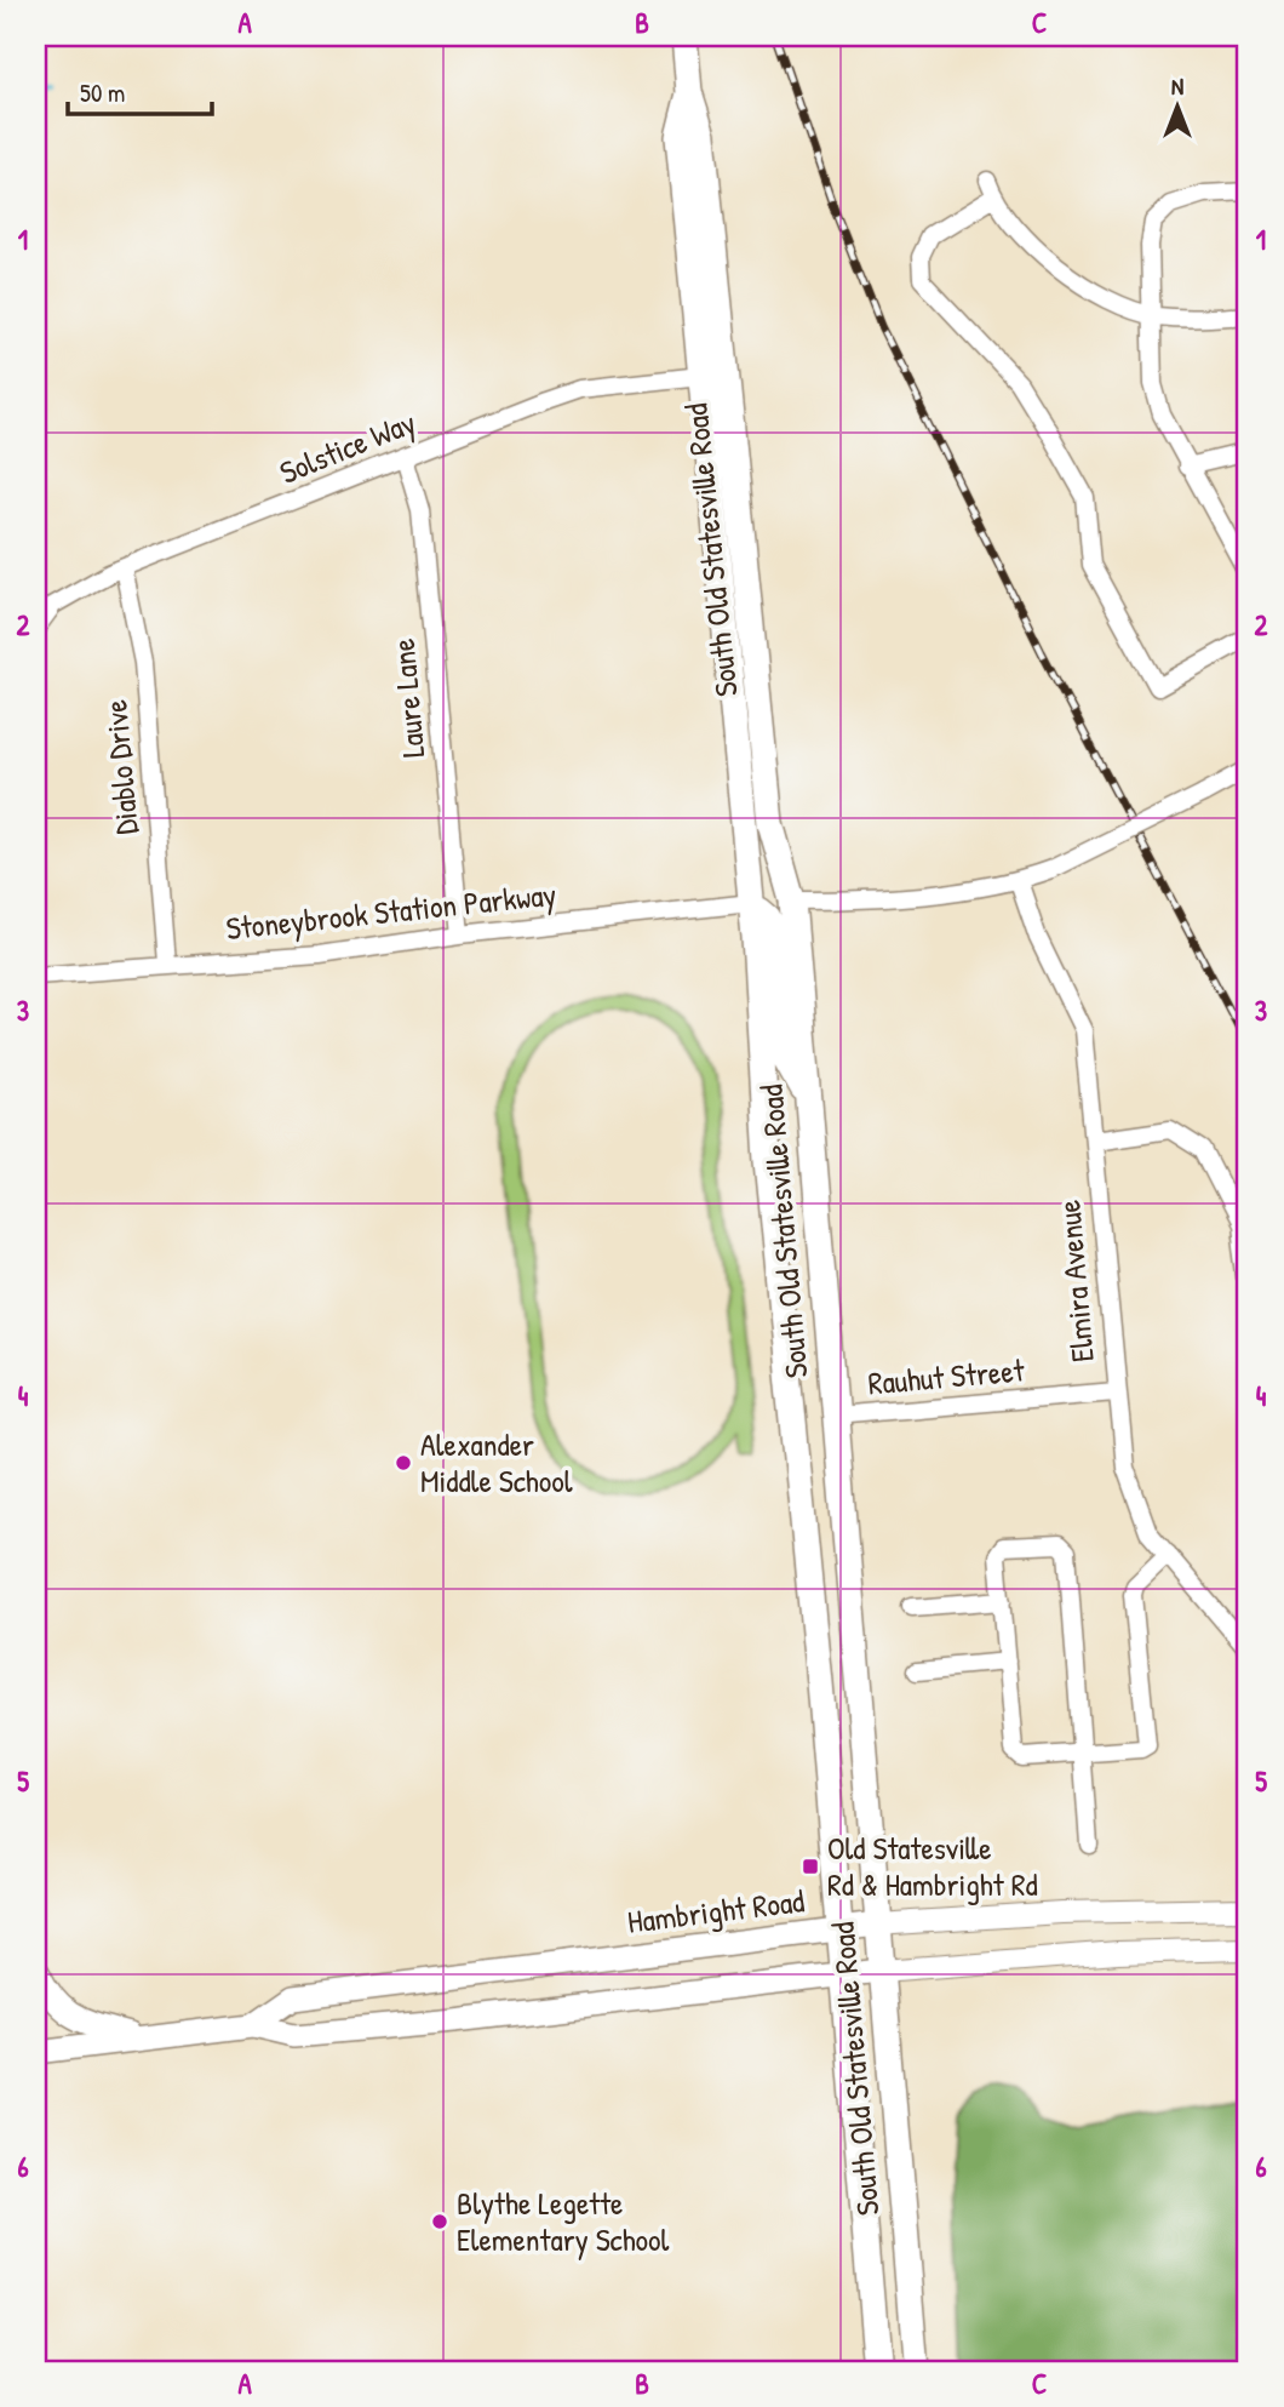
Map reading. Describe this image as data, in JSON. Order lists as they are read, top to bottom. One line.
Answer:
{"streets":{"main road":["South Old Statesville Road","Hambright Road"],"street":["Solstice Way","Laure Lane","Diablo Drive","Stoneybrook Station Parkway","Elmira Avenue","Rauhut Street"]},"crossings":[["Solstice Way","South Old Statesville Road"],["Solstice Way","Laure Lane"],["Solstice Way","Diablo Drive"],["South Old Statesville Road","Stoneybrook Station Parkway"],["South Old Statesville Road","Rauhut Street"],["South Old Statesville Road","Hambright Road"],["Laure Lane","Stoneybrook Station Parkway"],["Diablo Drive","Stoneybrook Station Parkway"],["Elmira Avenue","Rauhut Street"]],"places":{"other":["Alexander Middle School","Blythe Legette Elementary School"],"transit":["Old Statesville Rd & Hambright Rd"]},"scale_bar":"50 m","north":"top","grid":{"columns":["A","B","C"],"rows":["1","2","3","4","5","6"]}}
